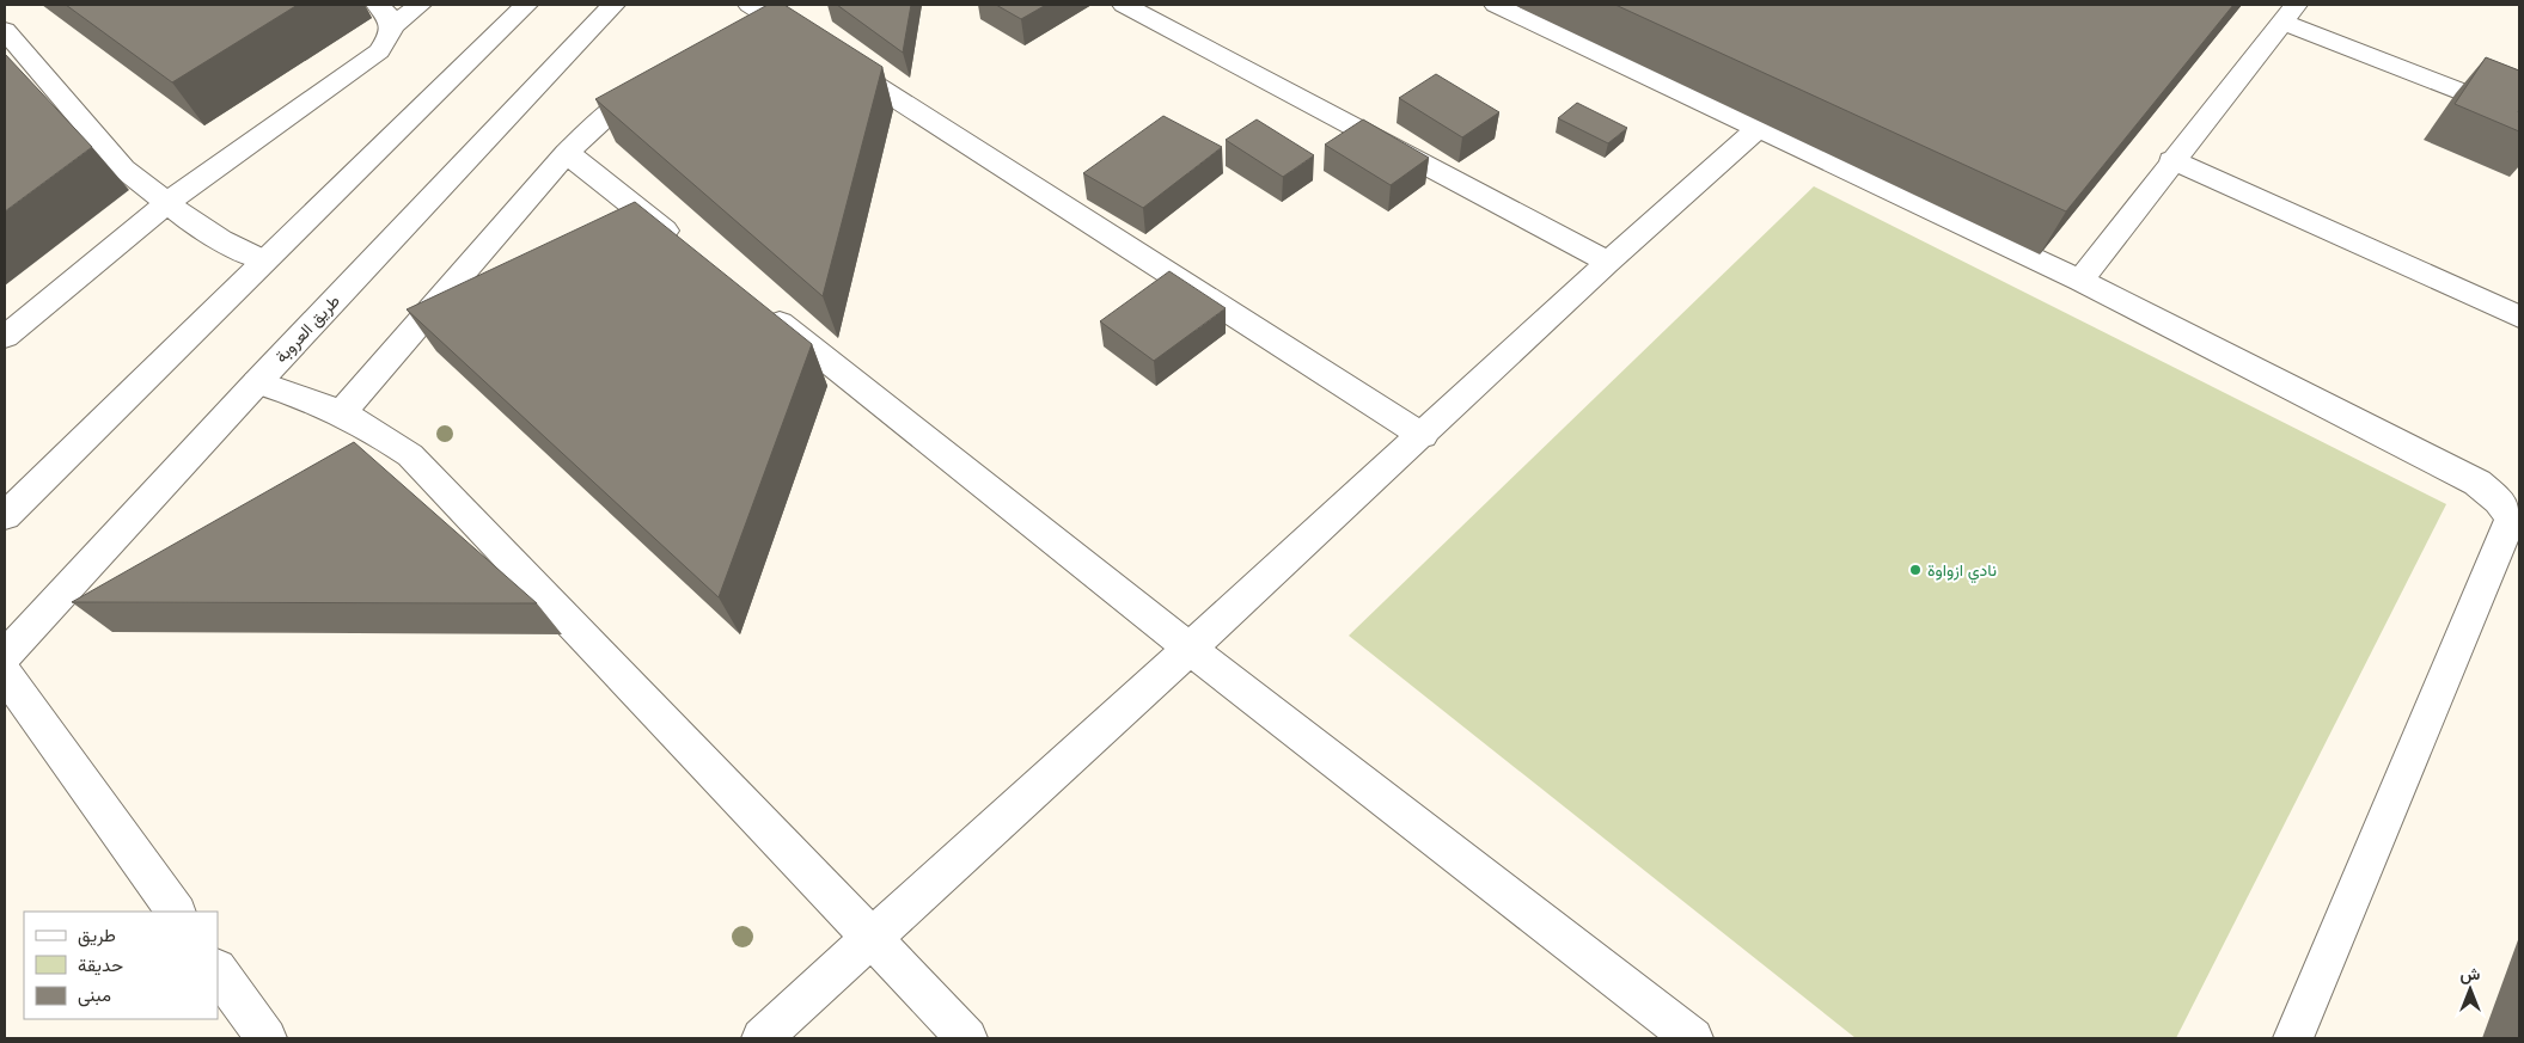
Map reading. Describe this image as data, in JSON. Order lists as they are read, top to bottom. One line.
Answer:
{"streets":{"main road":["طريق العروبة"]},"places":["نادي ازواوة"],"legend":["طريق","حديقة","مبنى"],"north":"top"}
